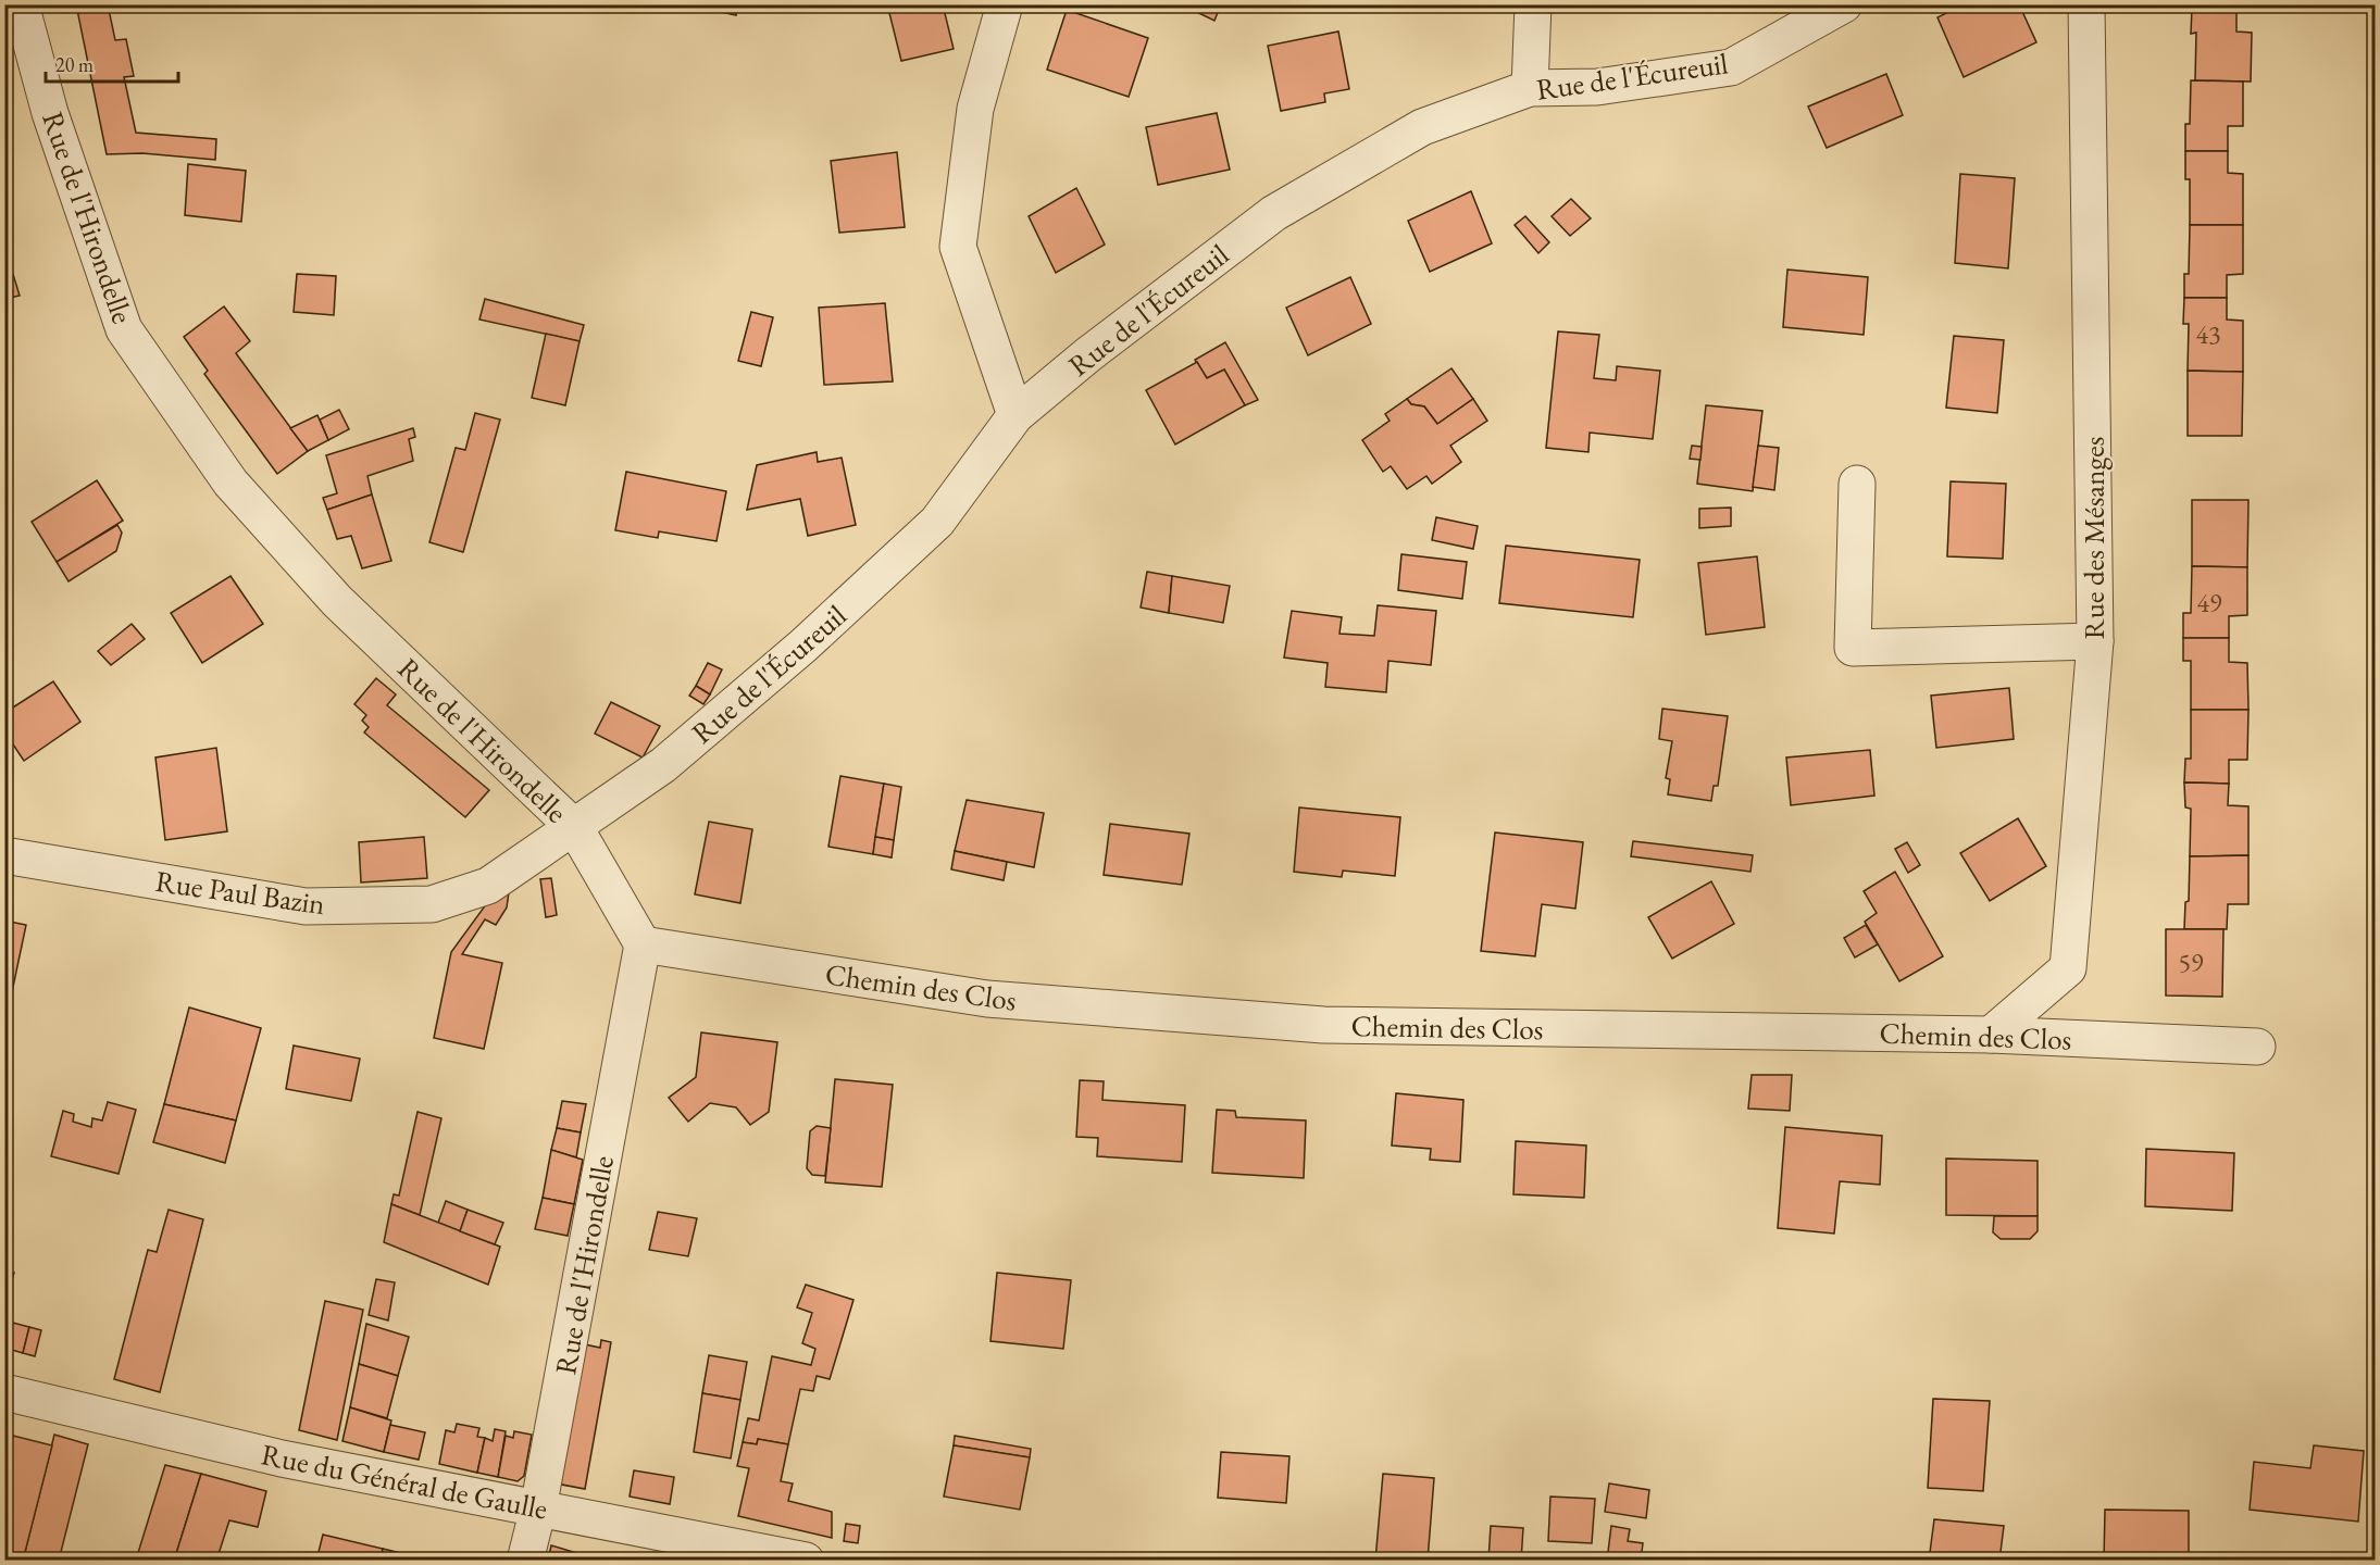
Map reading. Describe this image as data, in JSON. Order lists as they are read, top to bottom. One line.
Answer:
{"streets":{"street":["Rue de l'Écureuil","Rue de l'Hirondelle","Rue des Mésanges","Rue Paul Bazin","Chemin des Clos","Rue du Général de Gaulle"]},"crossings":[["Rue de l'Écureuil","Rue de l'Hirondelle"],["Rue de l'Écureuil","Rue Paul Bazin"],["Rue de l'Hirondelle","Rue Paul Bazin"],["Rue de l'Hirondelle","Chemin des Clos"],["Rue de l'Hirondelle","Rue du Général de Gaulle"],["Rue des Mésanges","Chemin des Clos"]],"house_numbers":["43","49","59"],"scale_bar":"20 m"}
